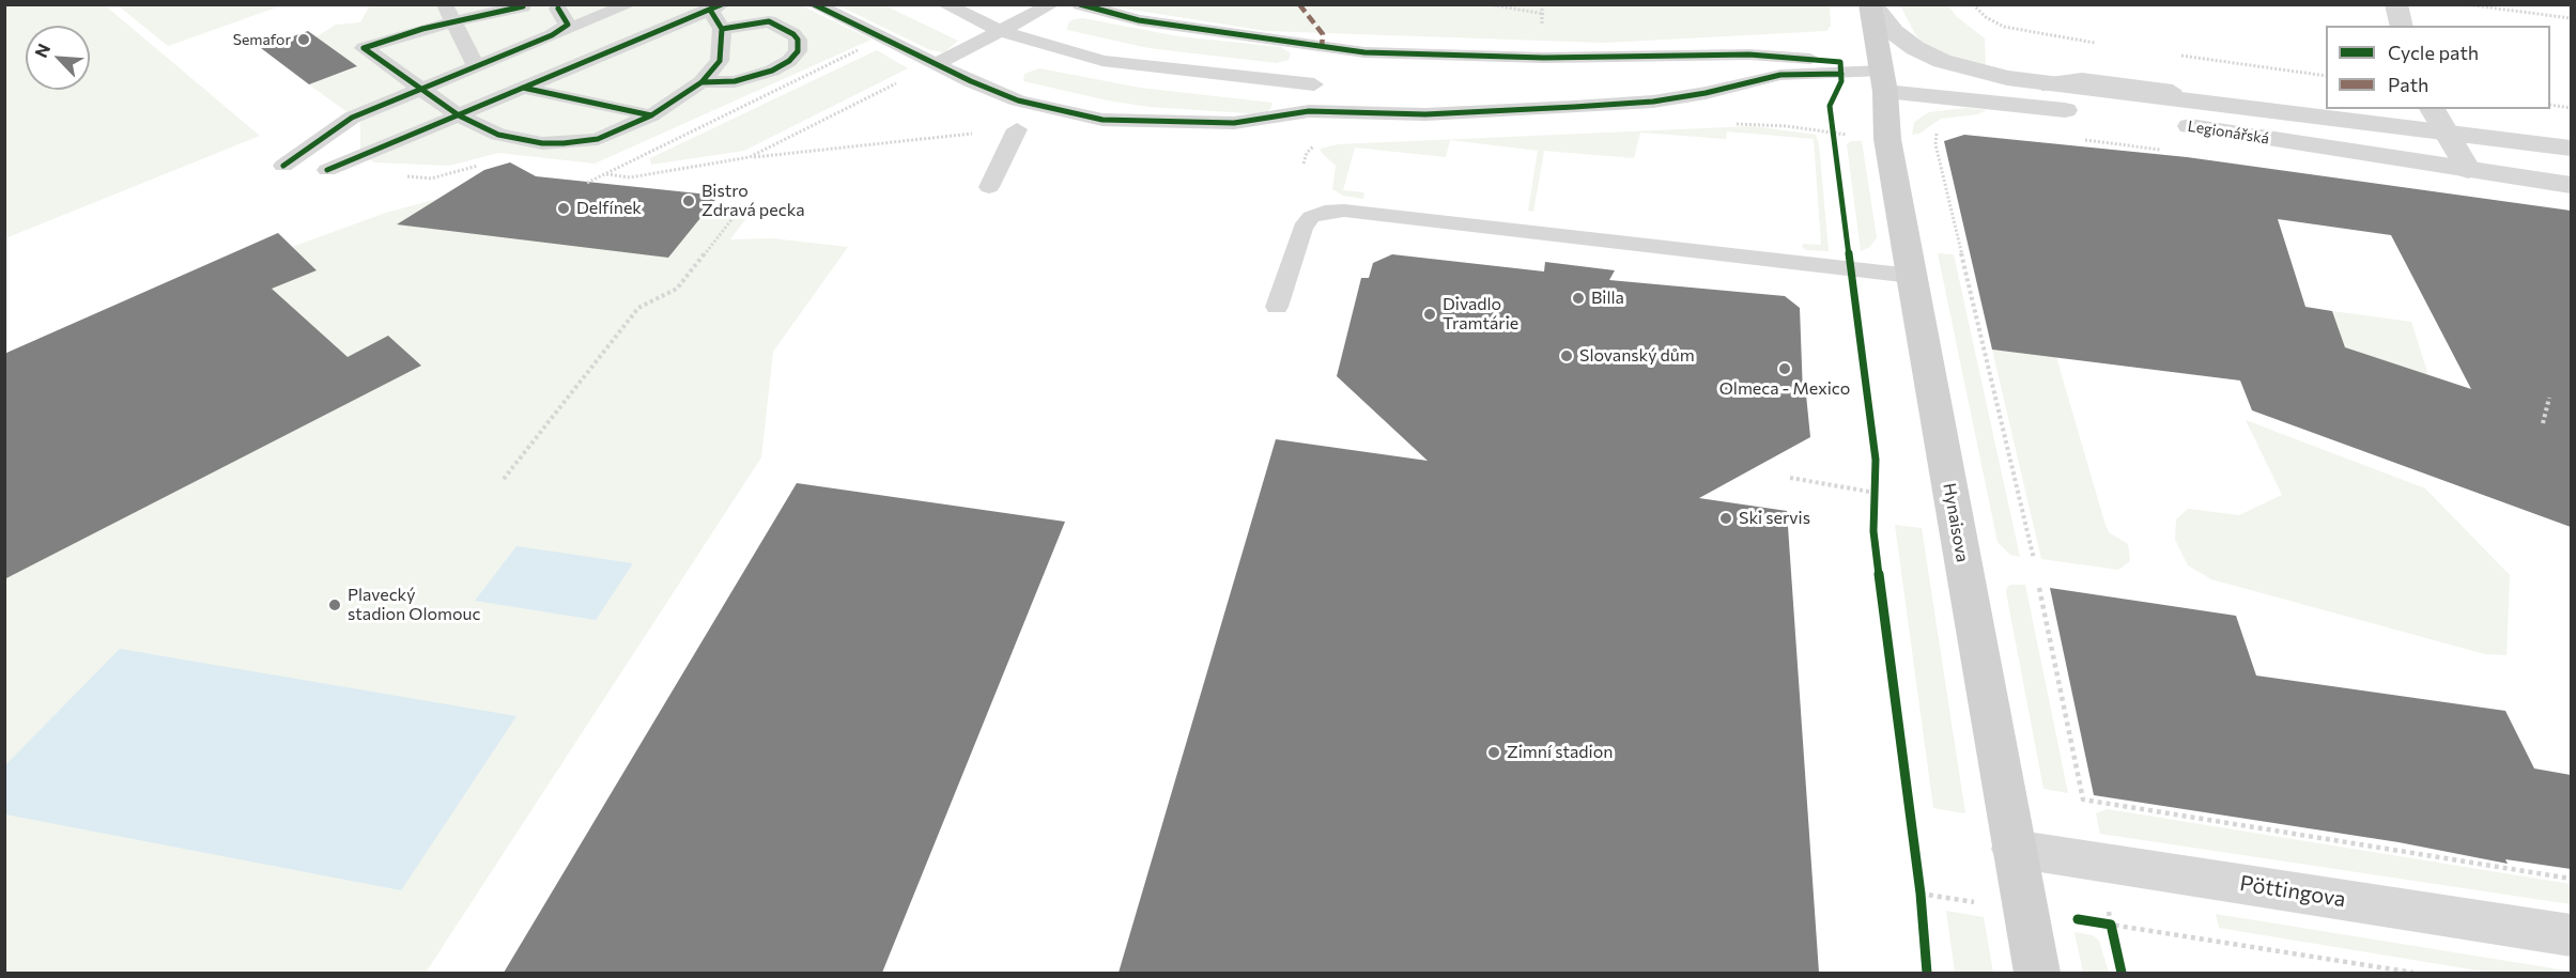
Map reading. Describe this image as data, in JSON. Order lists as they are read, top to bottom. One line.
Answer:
{"streets":{"main road":["Hynaisova"],"street":["Legionářská","Pöttingova"]},"crossings":[["Legionářská","Hynaisova"],["Hynaisova","Pöttingova"]],"places":["Semafor","Bistro Zdravá pecka","Delfínek","Billa","Divadlo Tramtárie","Slovanský dům","Olmeca - Mexico","Ski servis","Plavecký stadion Olomouc","Zimní stadion"],"legend":["Cycle path","Path"],"north":"top left"}
